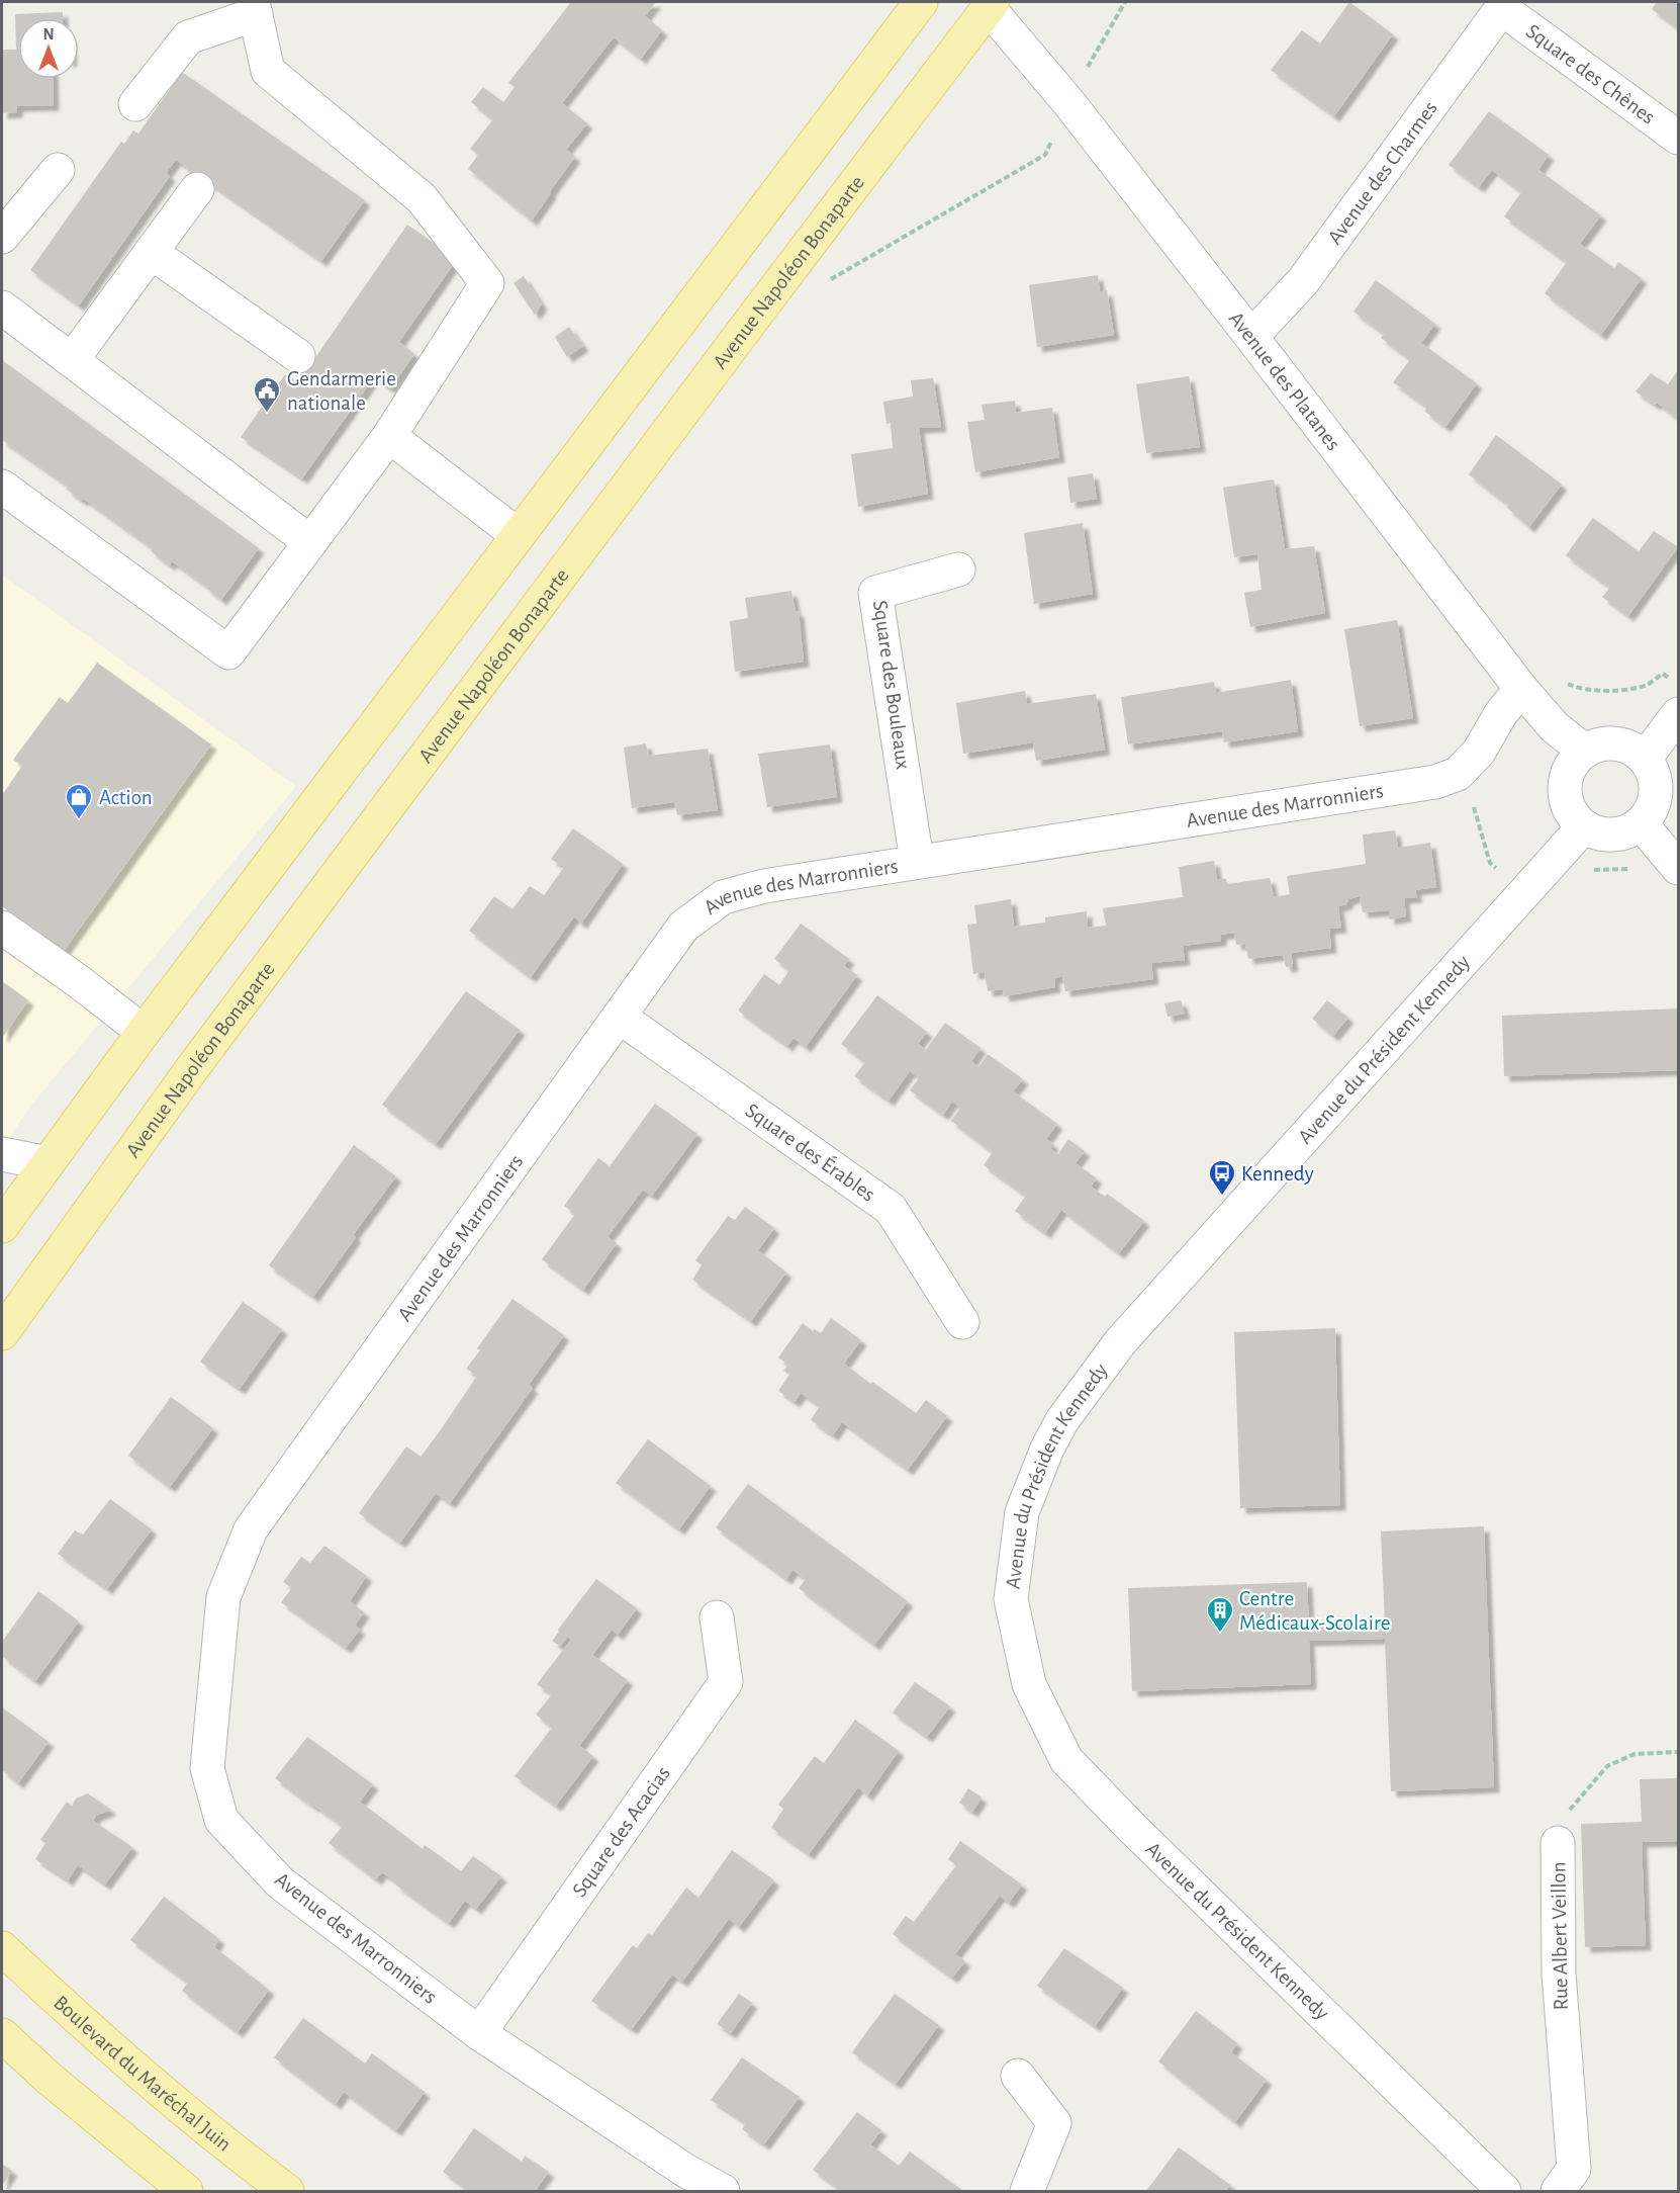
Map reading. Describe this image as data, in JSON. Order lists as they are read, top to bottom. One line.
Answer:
{"streets":{"main road":["Avenue Napoléon Bonaparte","Boulevard du Maréchal Juin"],"street":["Square des Chênes","Avenue des Charmes","Avenue des Platanes","Square des Bouleaux","Avenue des Marronniers","Avenue du Président Kennedy","Square des Érables","Square des Acacias","Rue Albert Veillon"]},"crossings":[["Square des Chênes","Avenue des Charmes"],["Avenue des Charmes","Avenue des Platanes"],["Avenue Napoléon Bonaparte","Avenue des Platanes"],["Avenue des Platanes","Avenue des Marronniers"],["Avenue des Platanes","Avenue du Président Kennedy"],["Square des Bouleaux","Avenue des Marronniers"],["Avenue des Marronniers","Square des Érables"],["Avenue des Marronniers","Square des Acacias"]],"places":{"public building":["Gendarmerie nationale"],"shop":["Action"],"bus stop":["Kennedy"],"building":["Centre Médicaux-Scolaire"]},"north":"top"}
